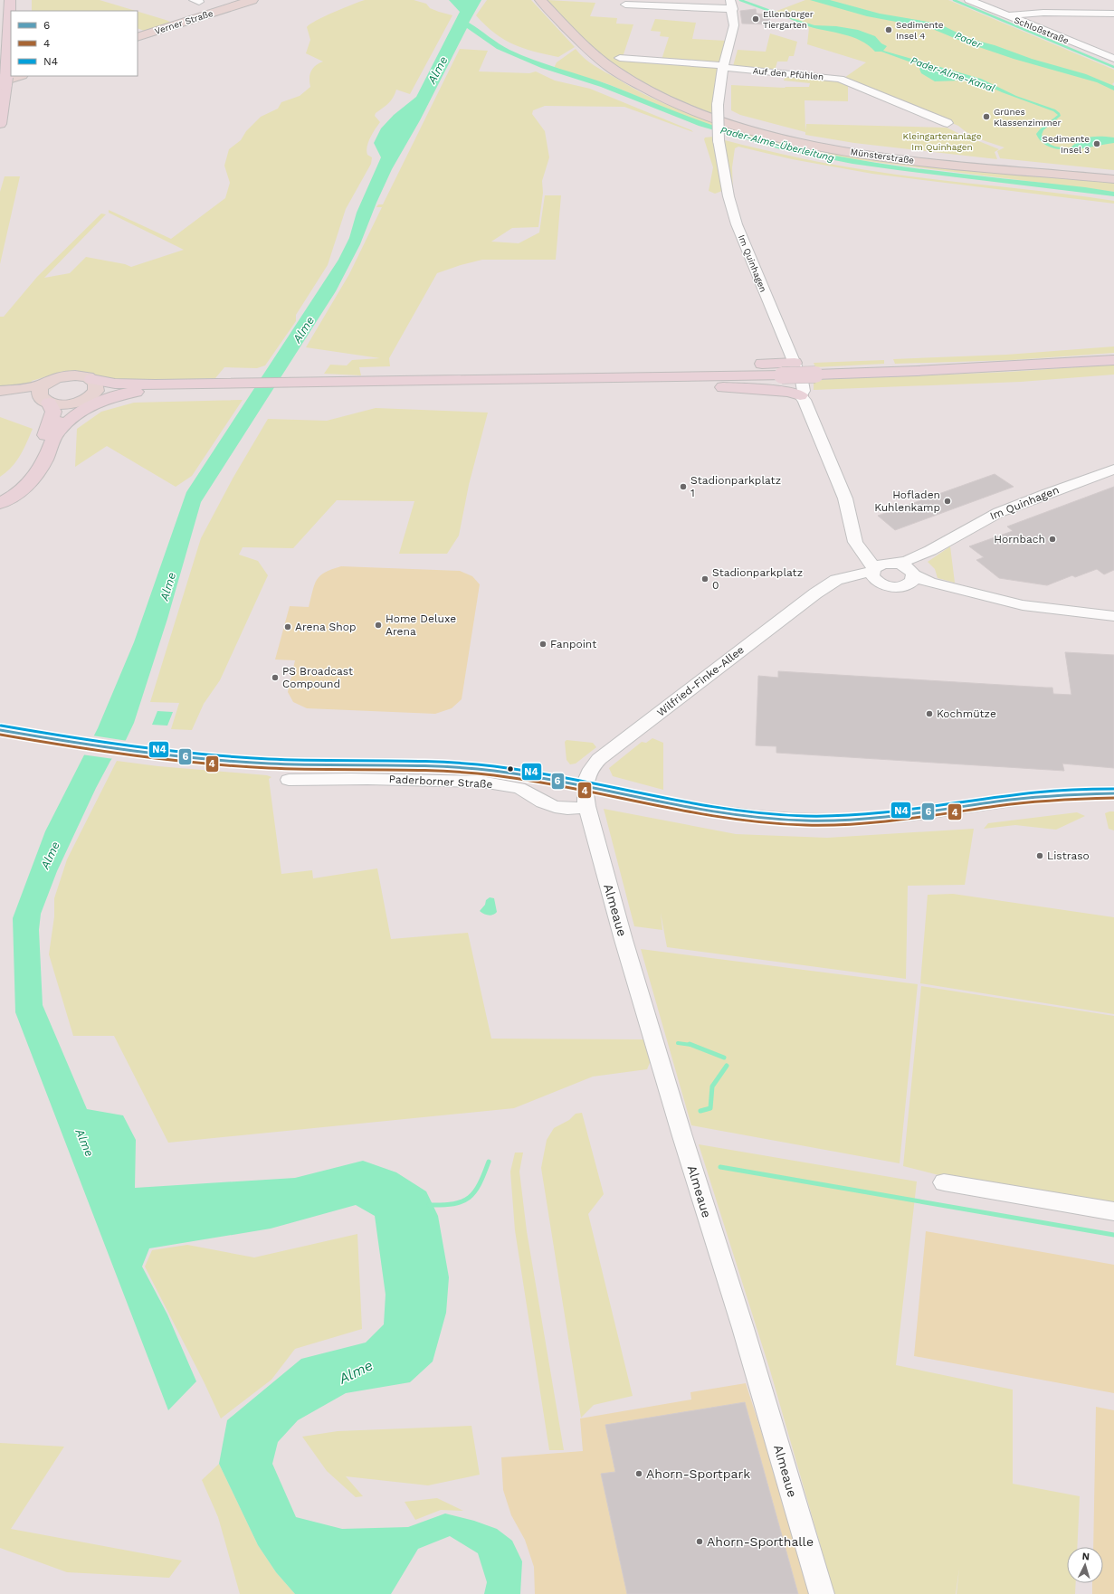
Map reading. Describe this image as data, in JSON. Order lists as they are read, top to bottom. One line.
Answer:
{"streets":{"main road":["Verner Straße","Münsterstraße"],"street":["Schloßstraße","Auf den Pfühlen","Im Quinhagen","Wilfried-Finke-Allee","Paderborner Straße","Almeaue"]},"crossings":[["Auf den Pfühlen","Im Quinhagen"],["Im Quinhagen","Wilfried-Finke-Allee"],["Wilfried-Finke-Allee","Paderborner Straße"],["Wilfried-Finke-Allee","Almeaue"],["Paderborner Straße","Almeaue"]],"water":["Pader","Alme","Pader-Alme-Kanal","Pader-Alme-Überleitung"],"parks":["Kleingartenanlage Im Quinhagen"],"places":["Ellenbürger Tiergarten","Sedimente Insel 4","Grünes Klassenzimmer","Sedimente Insel 3","Stadionparkplatz 1","Hofladen Kuhlenkamp","Hornbach","Stadionparkplatz 0","Home Deluxe Arena","Arena Shop","Fanpoint","PS Broadcast Compound","Kochmütze","Listraso","Ahorn-Sportpark","Ahorn-Sporthalle"],"lines":["transit line N4","transit line 6","transit line 4"],"legend":["6","4","N4"],"north":"top"}
